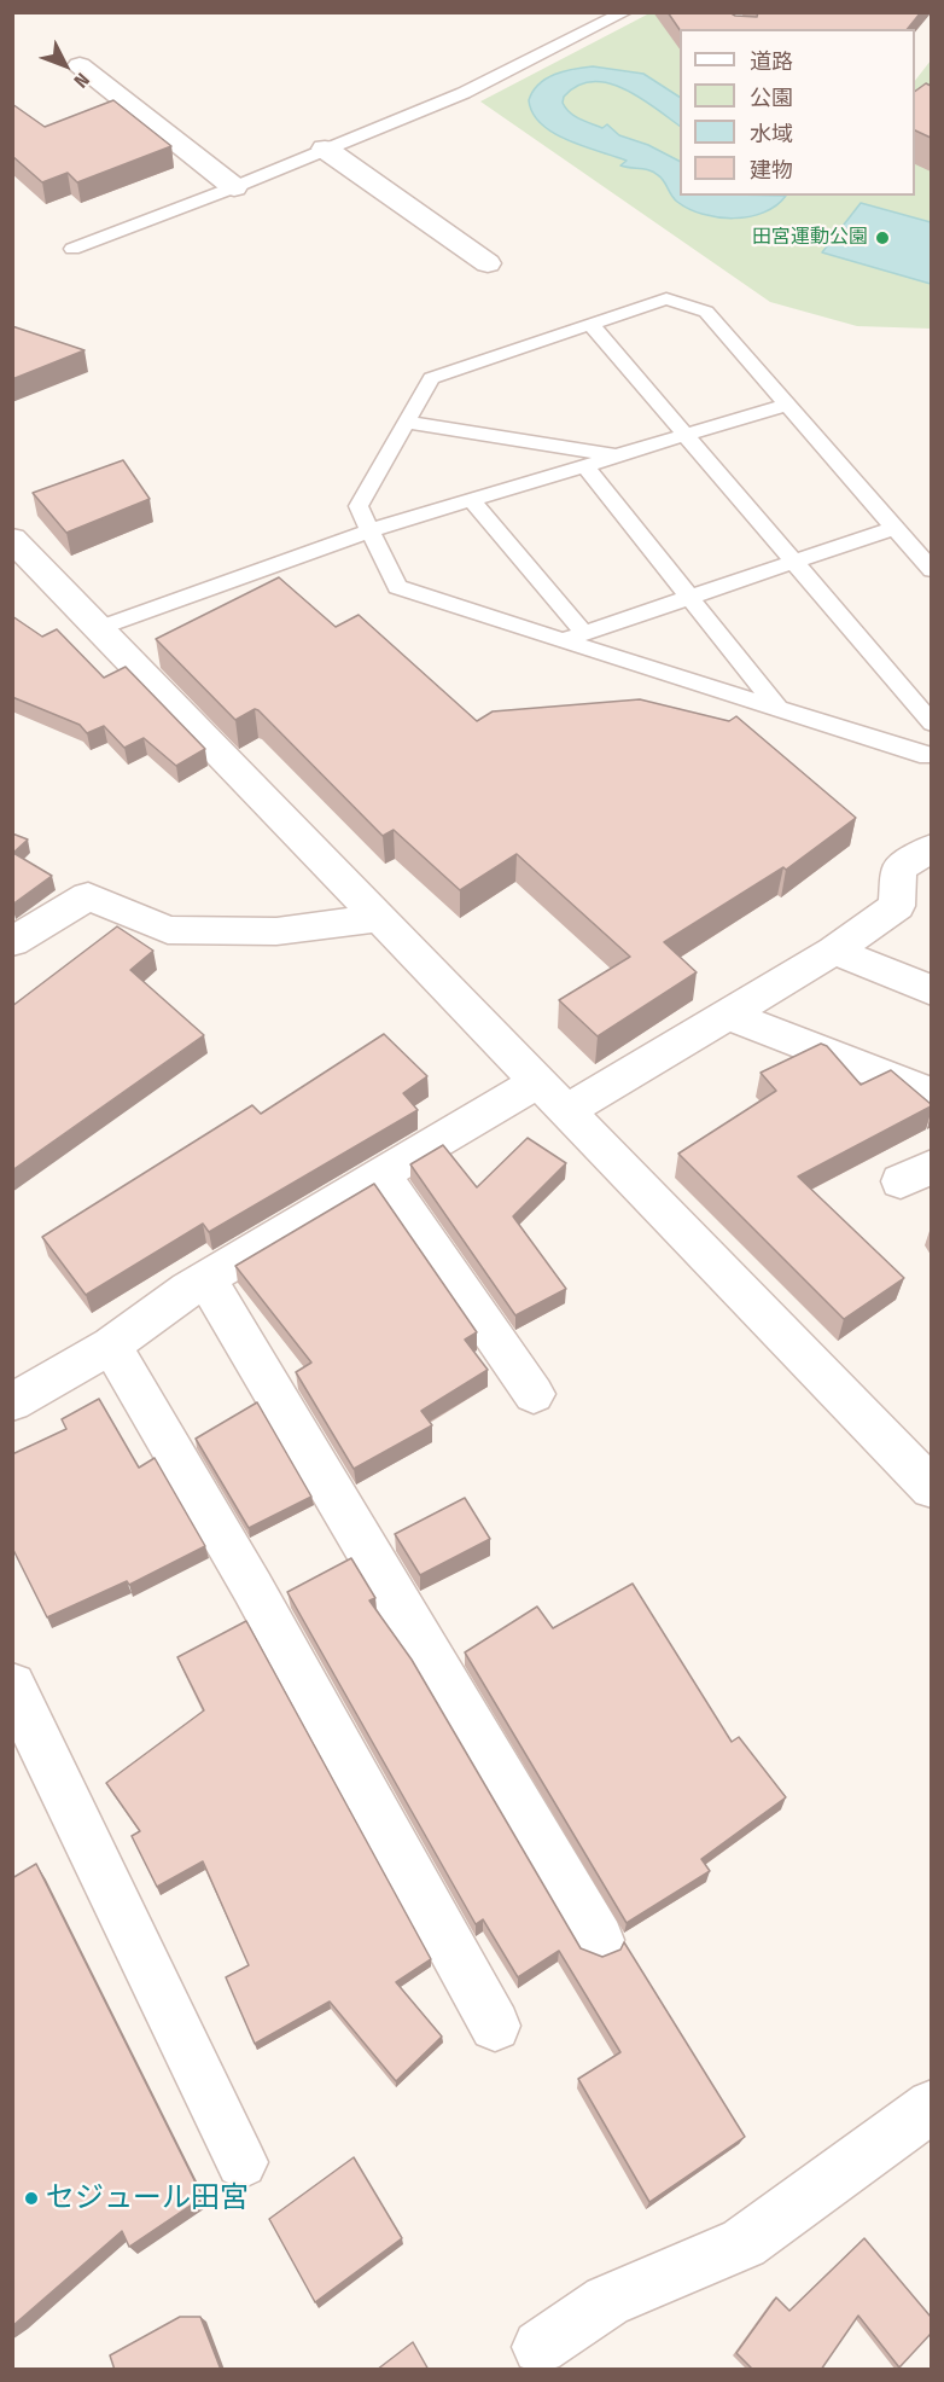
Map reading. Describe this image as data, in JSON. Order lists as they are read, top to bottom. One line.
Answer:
{"places":["田宮運動公園","セジュール田宮"],"legend":["道路","公園","水域","建物"],"north":"bottom right"}
